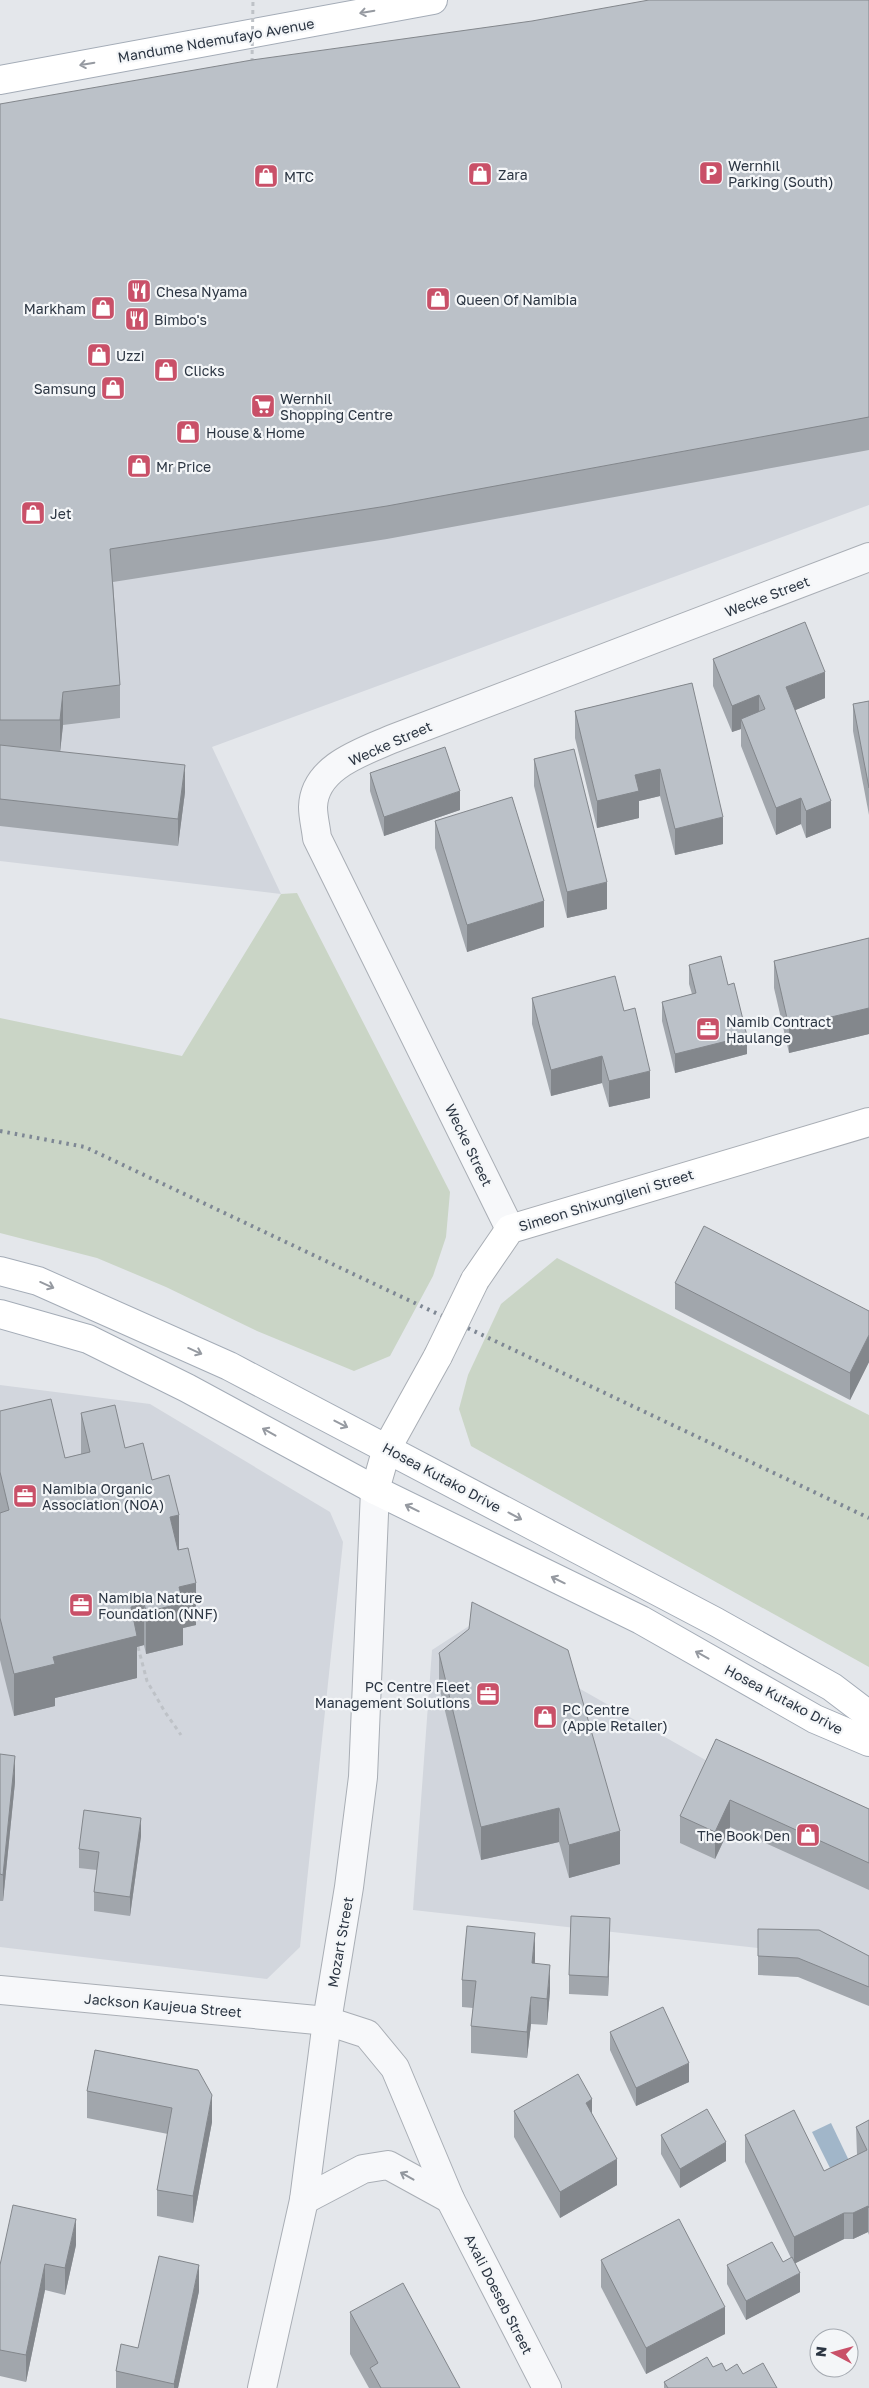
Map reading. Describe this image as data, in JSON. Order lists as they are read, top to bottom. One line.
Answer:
{"streets":{"main road":["Mandume Ndemufayo Avenue","Simeon Shixungileni Street","Hosea Kutako Drive"],"street":["Wecke Street","Mozart Street","Jackson Kaujeua Street","Axali Doeseb Street"]},"crossings":[["Wecke Street","Simeon Shixungileni Street"],["Simeon Shixungileni Street","Hosea Kutako Drive"],["Simeon Shixungileni Street","Mozart Street"],["Hosea Kutako Drive","Mozart Street"],["Mozart Street","Jackson Kaujeua Street"],["Mozart Street","Axali Doeseb Street"],["Jackson Kaujeua Street","Axali Doeseb Street"]],"one_way":["Mandume Ndemufayo Avenue"],"places":{"parking":["Wernhil Parking (South)"],"shop":["Zara","MTC","Queen Of Namibia","Markham","Uzzi","Clicks","Samsung","House & Home","Mr Price","Jet","PC Centre (Apple Retailer)","The Book Den"],"restaurant":["Chesa Nyama","Bimbo's"],"supermarket":["Wernhil Shopping Centre"],"office":["Namib Contract Haulange","Namibia Organic Association (NOA)","Namibia Nature Foundation (NNF)","PC Centre Fleet Management Solutions"]},"north":"left"}
